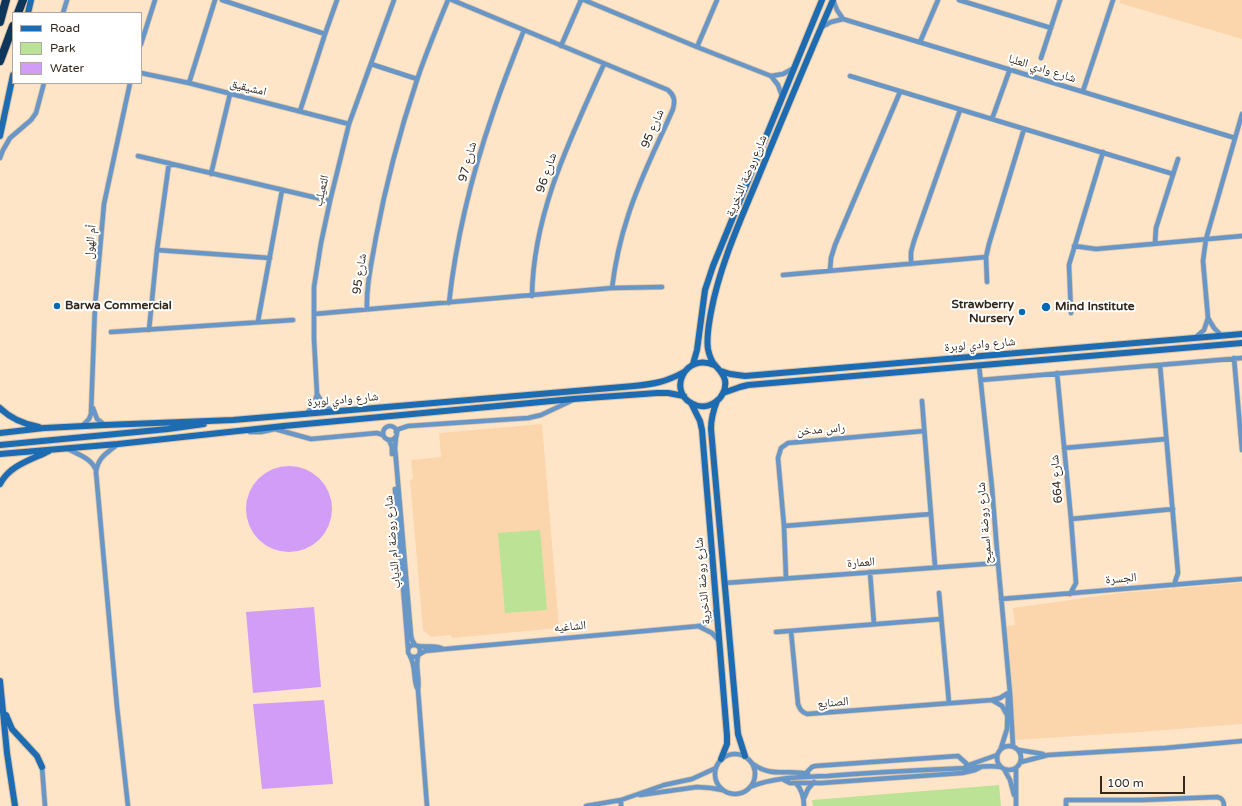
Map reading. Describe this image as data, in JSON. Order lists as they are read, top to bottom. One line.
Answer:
{"streets":{"street":["شارع وادي العلبا","امشيقيق","شارع 95","شارع 97","شارع 96","شارع روضة الذخرية","الثعيلب","أم الهول","شارع وادي لوبرة","راس مدخن","شارع 664","شارع روضة اسميح","شارع روضة ام الذياب","العمارة","الجسرة","الشاغيه","الصنايع"]},"crossings":[["امشيقيق","الثعيلب"],["شارع 95","شارع 97"],["شارع 95","شارع 96"],["شارع 95","الثعيلب"],["شارع روضة الذخرية","شارع وادي لوبرة"],["شارع روضة الذخرية","العمارة"],["شارع روضة الذخرية","الشاغيه"],["الثعيلب","شارع وادي لوبرة"],["أم الهول","شارع وادي لوبرة"],["شارع وادي لوبرة","شارع روضة اسميح"],["راس مدخن","العمارة"],["شارع روضة اسميح","العمارة"],["شارع روضة اسميح","الجسرة"],["شارع روضة اسميح","الصنايع"],["شارع روضة ام الذياب","الشاغيه"]],"places":["Barwa Commercial","Mind Institute","Strawberry Nursery"],"legend":["Road","Park","Water"],"scale_bar":"100 m"}
